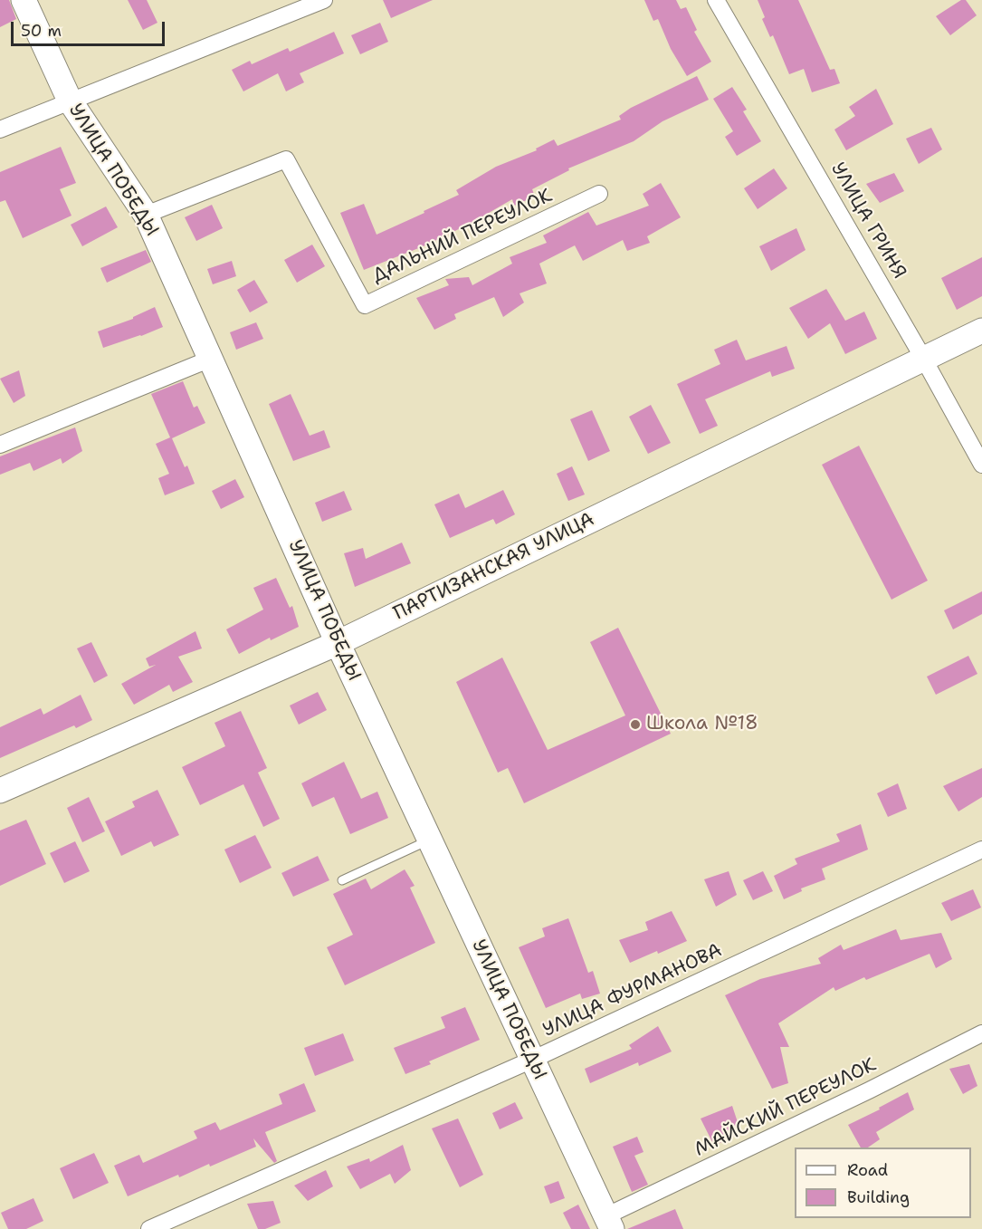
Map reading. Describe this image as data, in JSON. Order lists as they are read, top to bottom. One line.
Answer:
{"streets":{"street":["УЛИЦА ПОБЕДЫ","УЛИЦА ГРИНЯ","ДАЛЬНИЙ ПЕРЕУЛОК","ПАРТИЗАНСКАЯ УЛИЦА","УЛИЦА ФУРМАНОВА","МАЙСКИЙ ПЕРЕУЛОК"]},"crossings":[["УЛИЦА ПОБЕДЫ","ДАЛЬНИЙ ПЕРЕУЛОК"],["УЛИЦА ПОБЕДЫ","ПАРТИЗАНСКАЯ УЛИЦА"],["УЛИЦА ПОБЕДЫ","УЛИЦА ФУРМАНОВА"],["УЛИЦА ПОБЕДЫ","МАЙСКИЙ ПЕРЕУЛОК"],["УЛИЦА ГРИНЯ","ПАРТИЗАНСКАЯ УЛИЦА"]],"places":["Школа №18"],"legend":["Road","Building"],"scale_bar":"50 m"}
